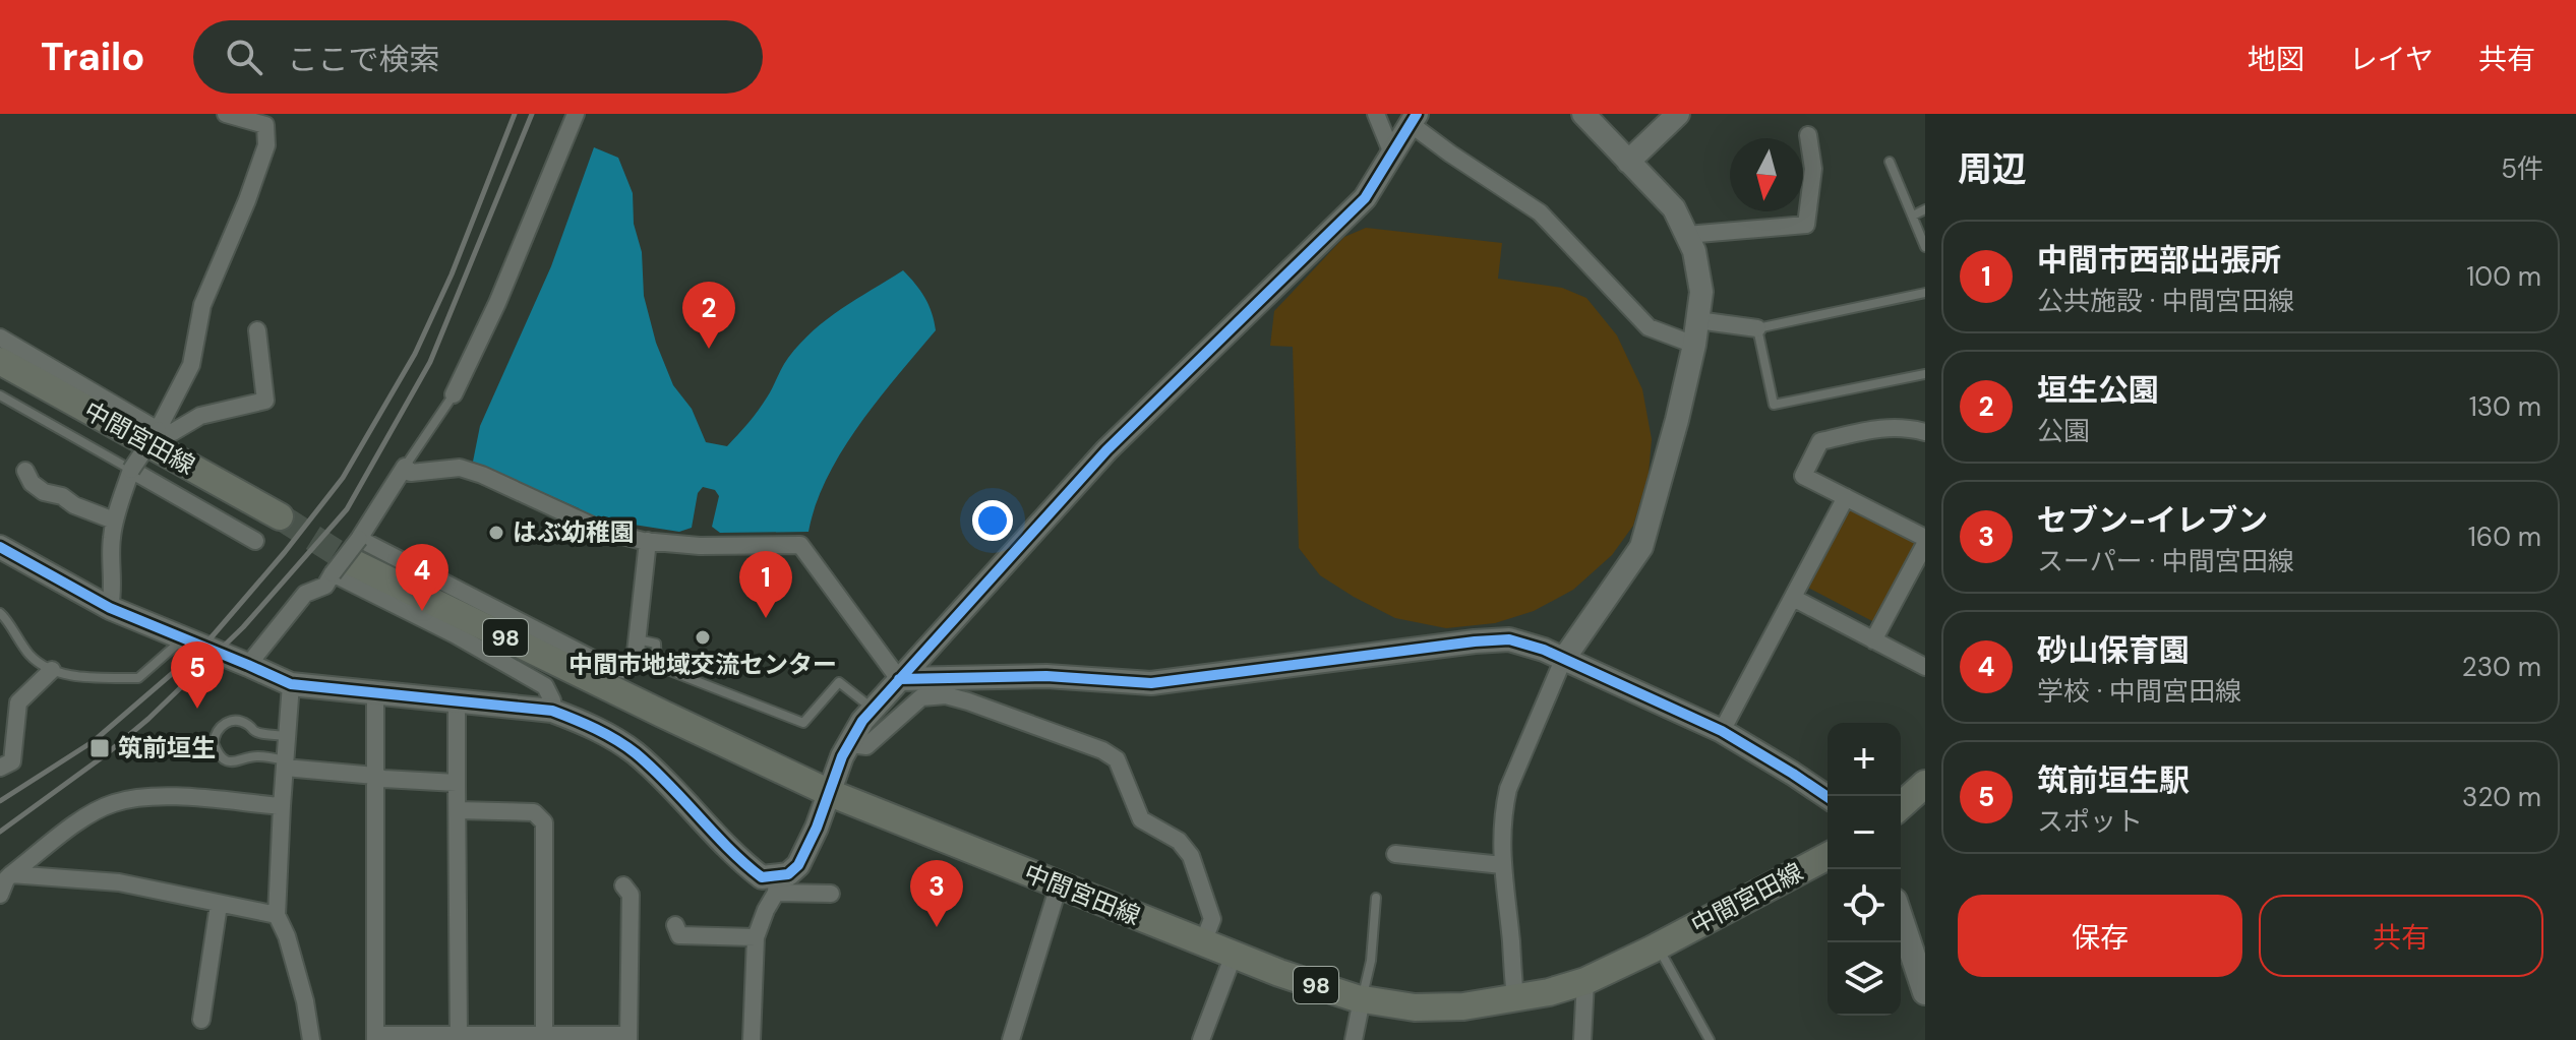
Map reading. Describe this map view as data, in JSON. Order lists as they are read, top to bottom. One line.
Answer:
{"streets":{"main road":["中間宮田線","98"]},"places":{"other":["はぶ幼稚園","中間市地域交流センター"],"transit":["筑前垣生"]},"north":"bottom","page":{"header":"Trailo","search":"ここで検索","nav":["地図","レイヤ","共有"],"heading":["周辺","5件"],"list":[{"mark":"1","name":"中間市西部出張所","note":"公共施設 · 中間宮田線","value":"100 m"},{"mark":"2","name":"垣生公園","note":"公園","value":"130 m"},{"mark":"3","name":"セブン-イレブン","note":"スーパー · 中間宮田線","value":"160 m"},{"mark":"4","name":"砂山保育園","note":"学校 · 中間宮田線","value":"230 m"},{"mark":"5","name":"筑前垣生駅","note":"スポット","value":"320 m"}],"pins":["2","4","1","5","3"],"map_buttons":["+","−"],"buttons":["保存","共有"]}}
